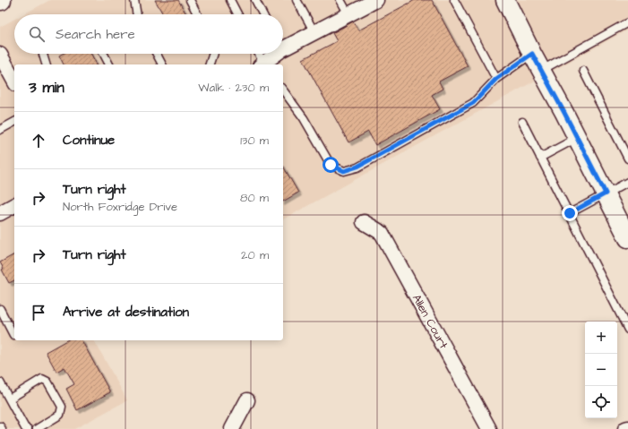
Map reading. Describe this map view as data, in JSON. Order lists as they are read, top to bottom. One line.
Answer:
{"streets":{"street":["Allen Court"]},"page":{"search":"Search here","heading":["3 min","Walk · 230 m"],"list":[["Continue","130 m"],["Turn right","North Foxridge Drive","80 m"],["Turn right","20 m"],"Arrive at destination"],"map_buttons":["+","−"]}}
